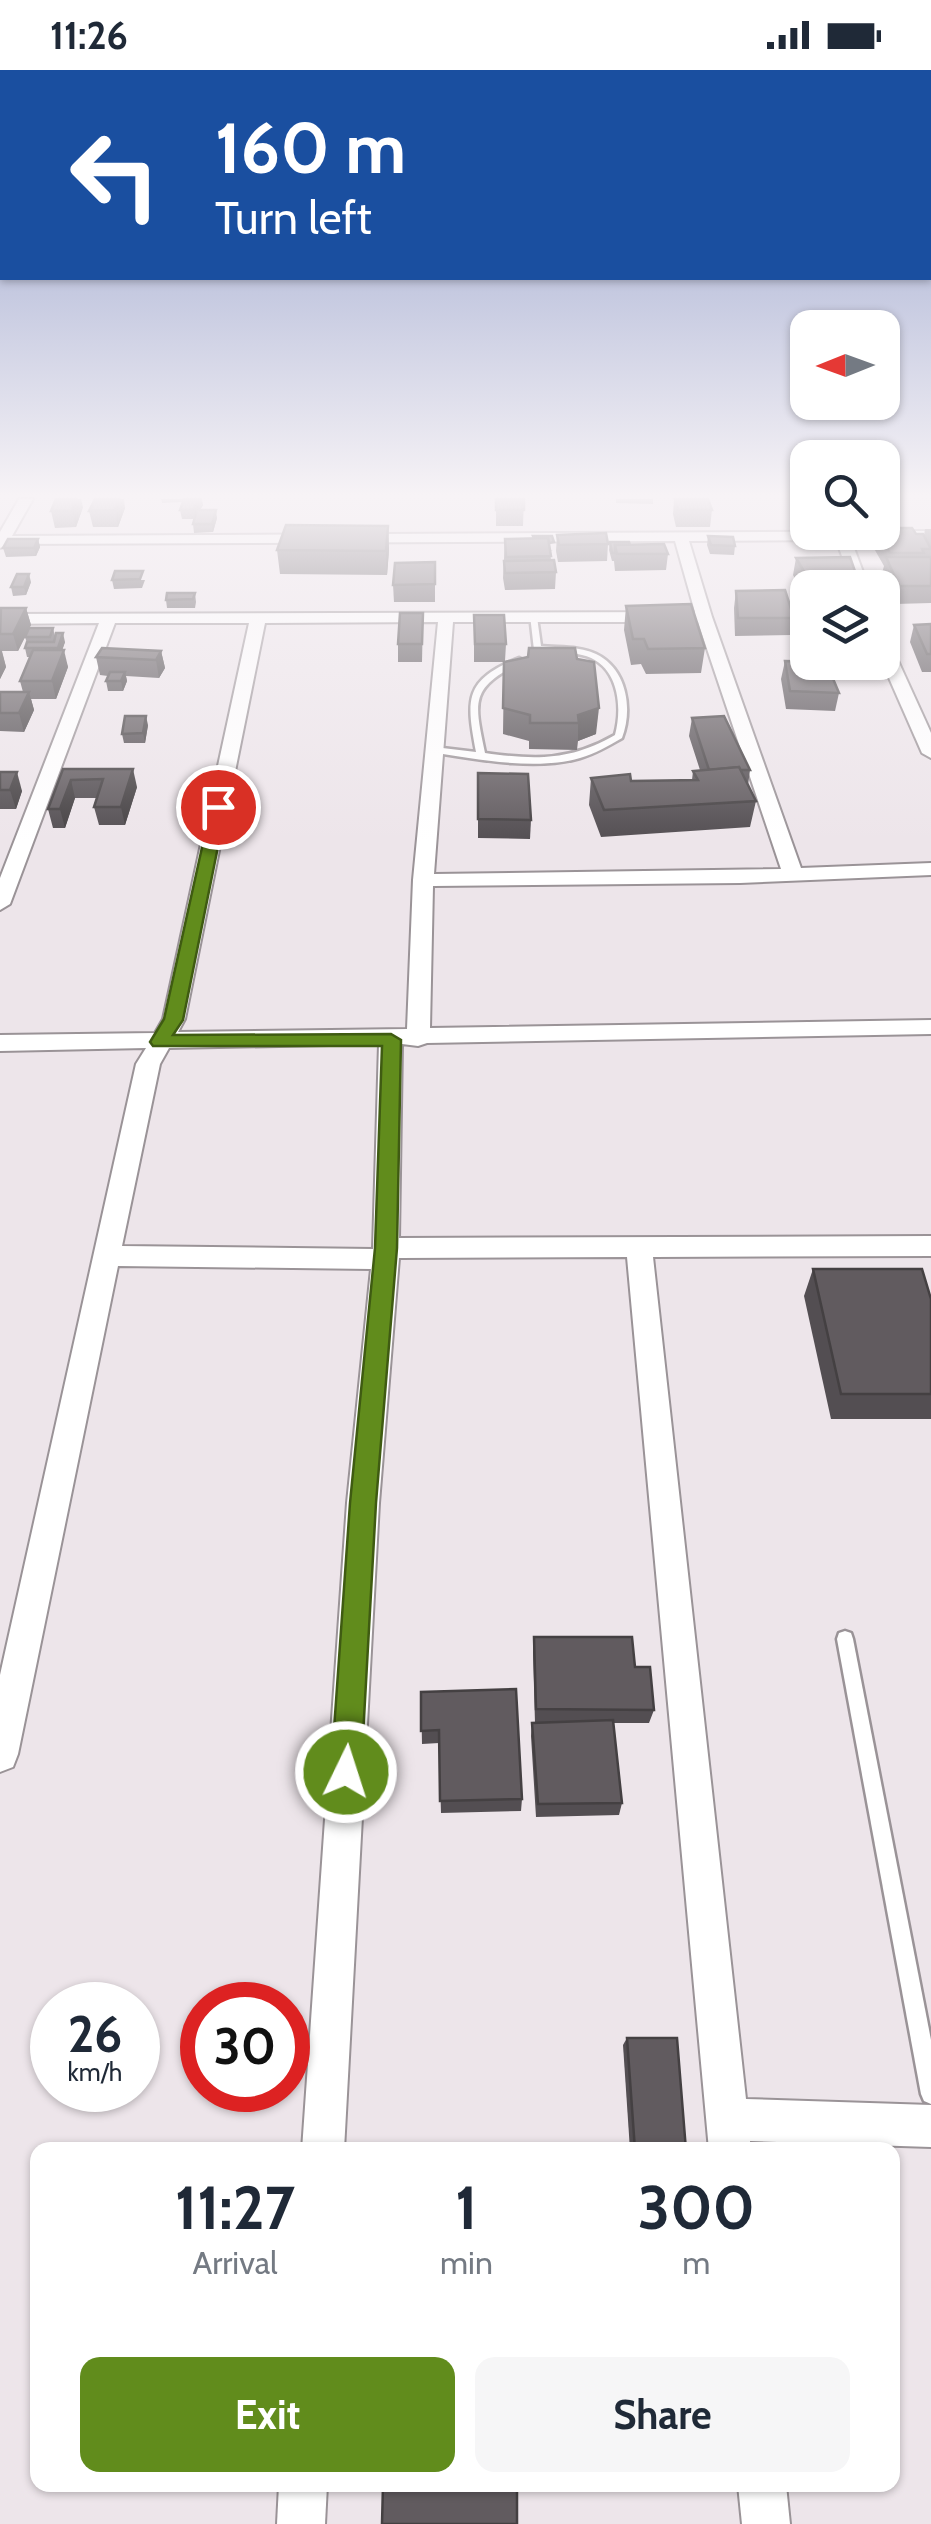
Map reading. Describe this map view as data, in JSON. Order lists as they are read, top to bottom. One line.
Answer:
{"north":"left","page":{"status":"11:26","turn":["160 m","Turn left"],"speed":"26 km/h","limit":"30","eta":["11:27","Arrival","1","min","300","m"],"buttons":["Exit","Share"]}}
